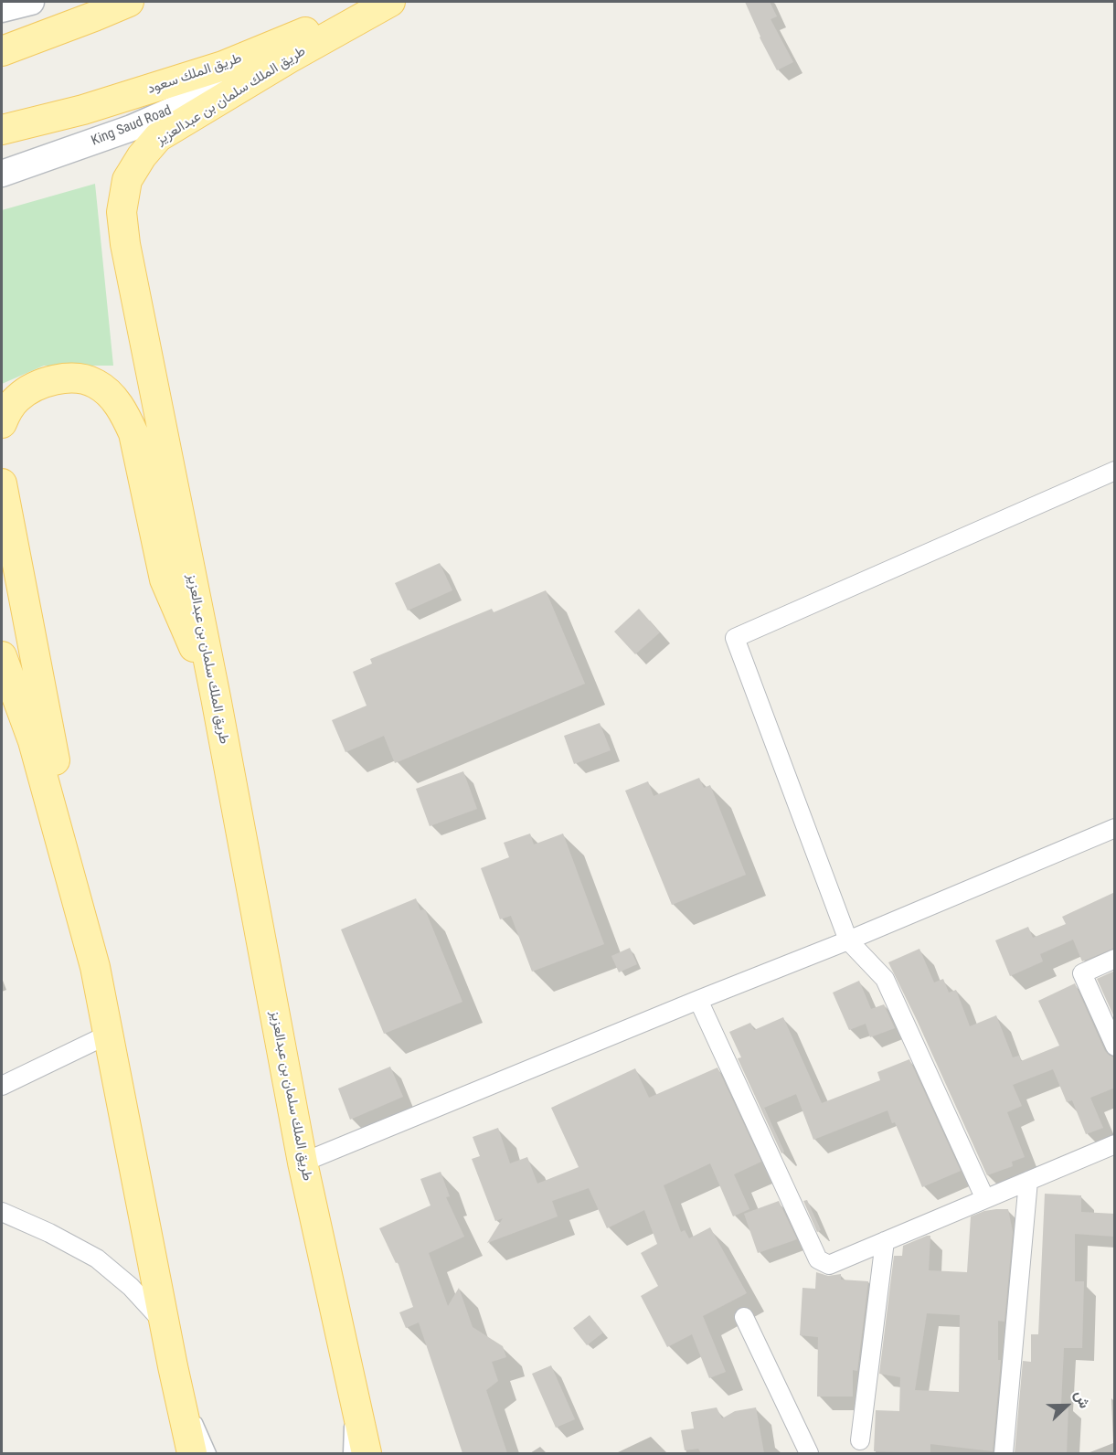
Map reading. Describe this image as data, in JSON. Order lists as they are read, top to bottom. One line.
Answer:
{"streets":{"main road":["طريق الملك سعود","طريق الملك سلمان بن عبدالعزيز","King Saud Road"]},"crossings":[["طريق الملك سلمان بن عبدالعزيز","King Saud Road"]],"north":"right"}
